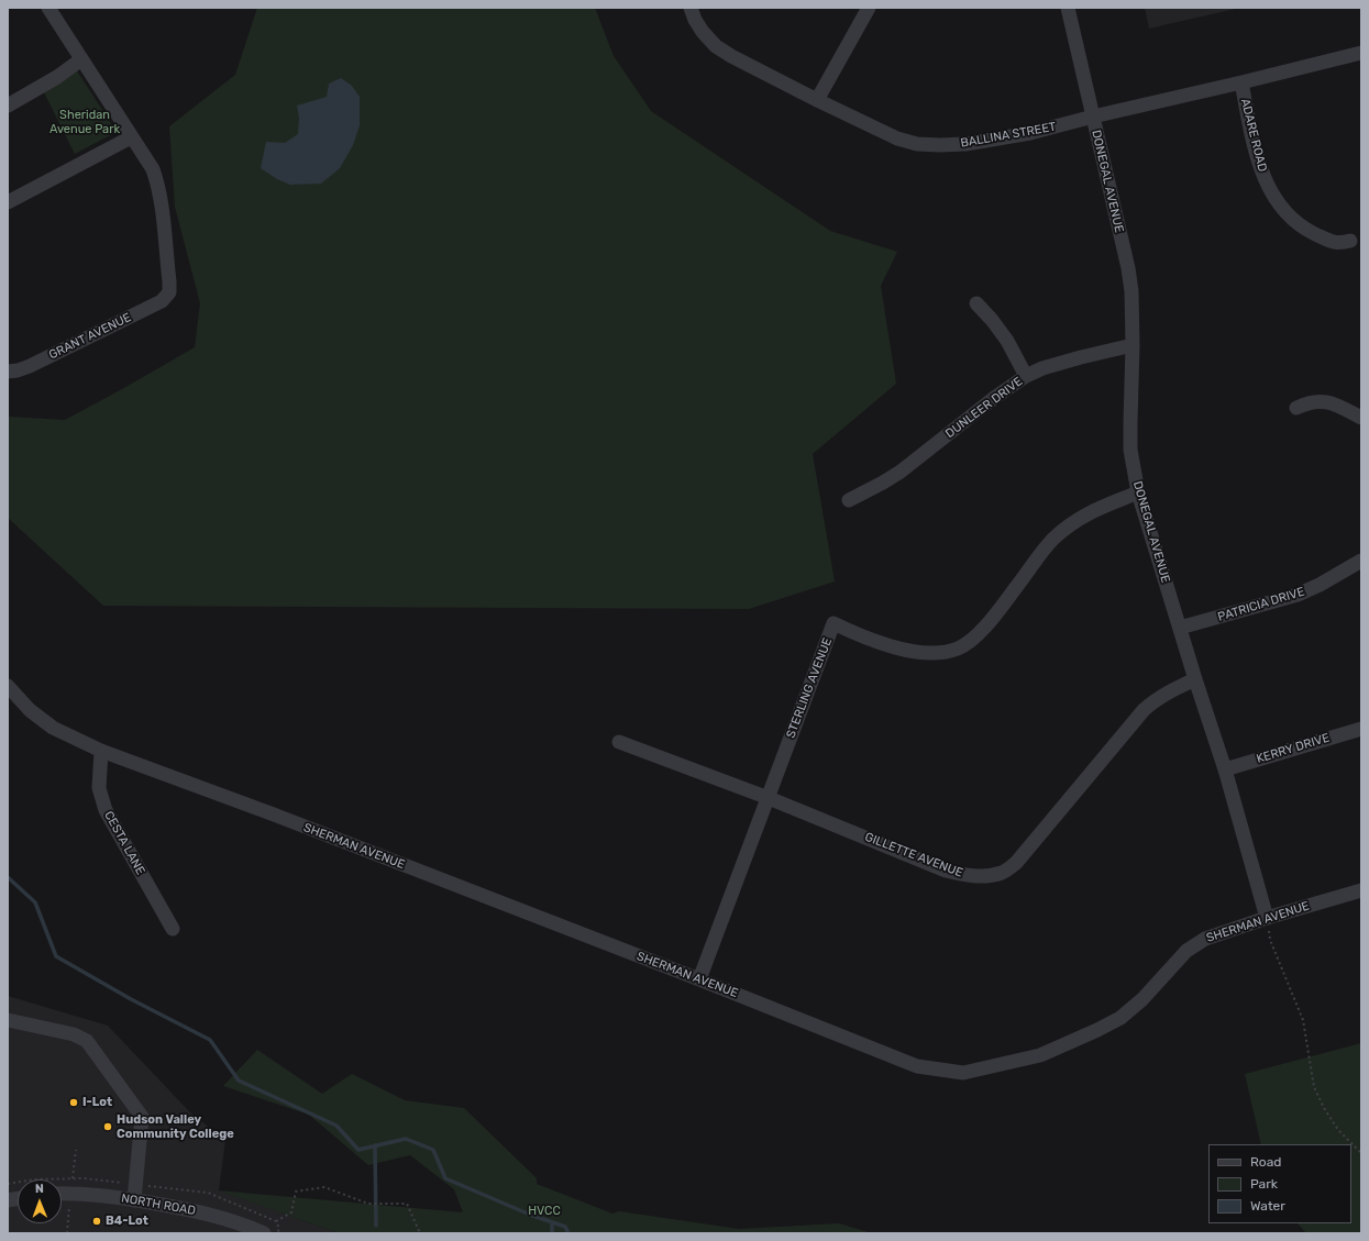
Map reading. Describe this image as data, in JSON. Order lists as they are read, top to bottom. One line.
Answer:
{"streets":{"street":["BALLINA STREET","ADARE ROAD","DONEGAL AVENUE","GRANT AVENUE","DUNLEER DRIVE","PATRICIA DRIVE","STERLING AVENUE","KERRY DRIVE","CESTA LANE","SHERMAN AVENUE","GILLETTE AVENUE","NORTH ROAD"]},"crossings":[["BALLINA STREET","ADARE ROAD"],["BALLINA STREET","DONEGAL AVENUE"],["DONEGAL AVENUE","DUNLEER DRIVE"],["DONEGAL AVENUE","PATRICIA DRIVE"],["DONEGAL AVENUE","STERLING AVENUE"],["DONEGAL AVENUE","KERRY DRIVE"],["DONEGAL AVENUE","SHERMAN AVENUE"],["DONEGAL AVENUE","GILLETTE AVENUE"],["STERLING AVENUE","SHERMAN AVENUE"],["STERLING AVENUE","GILLETTE AVENUE"],["CESTA LANE","SHERMAN AVENUE"]],"parks":["Sheridan Avenue Park","HVCC"],"places":["I-Lot","Hudson Valley Community College","B4-Lot"],"legend":["Road","Park","Water"],"north":"top"}
